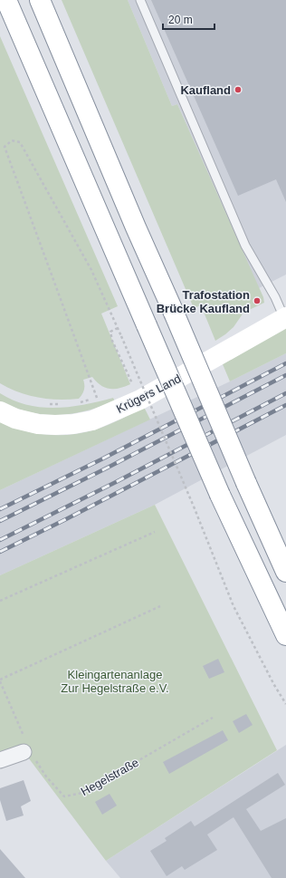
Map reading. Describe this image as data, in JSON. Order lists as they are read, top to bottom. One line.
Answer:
{"streets":{"main road":["Krügers Land"],"path":["Hegelstraße"]},"parks":["Kleingartenanlage Zur Hegelstraße e.V."],"places":["Kaufland","Trafostation Brücke Kaufland"],"scale_bar":"20 m"}
